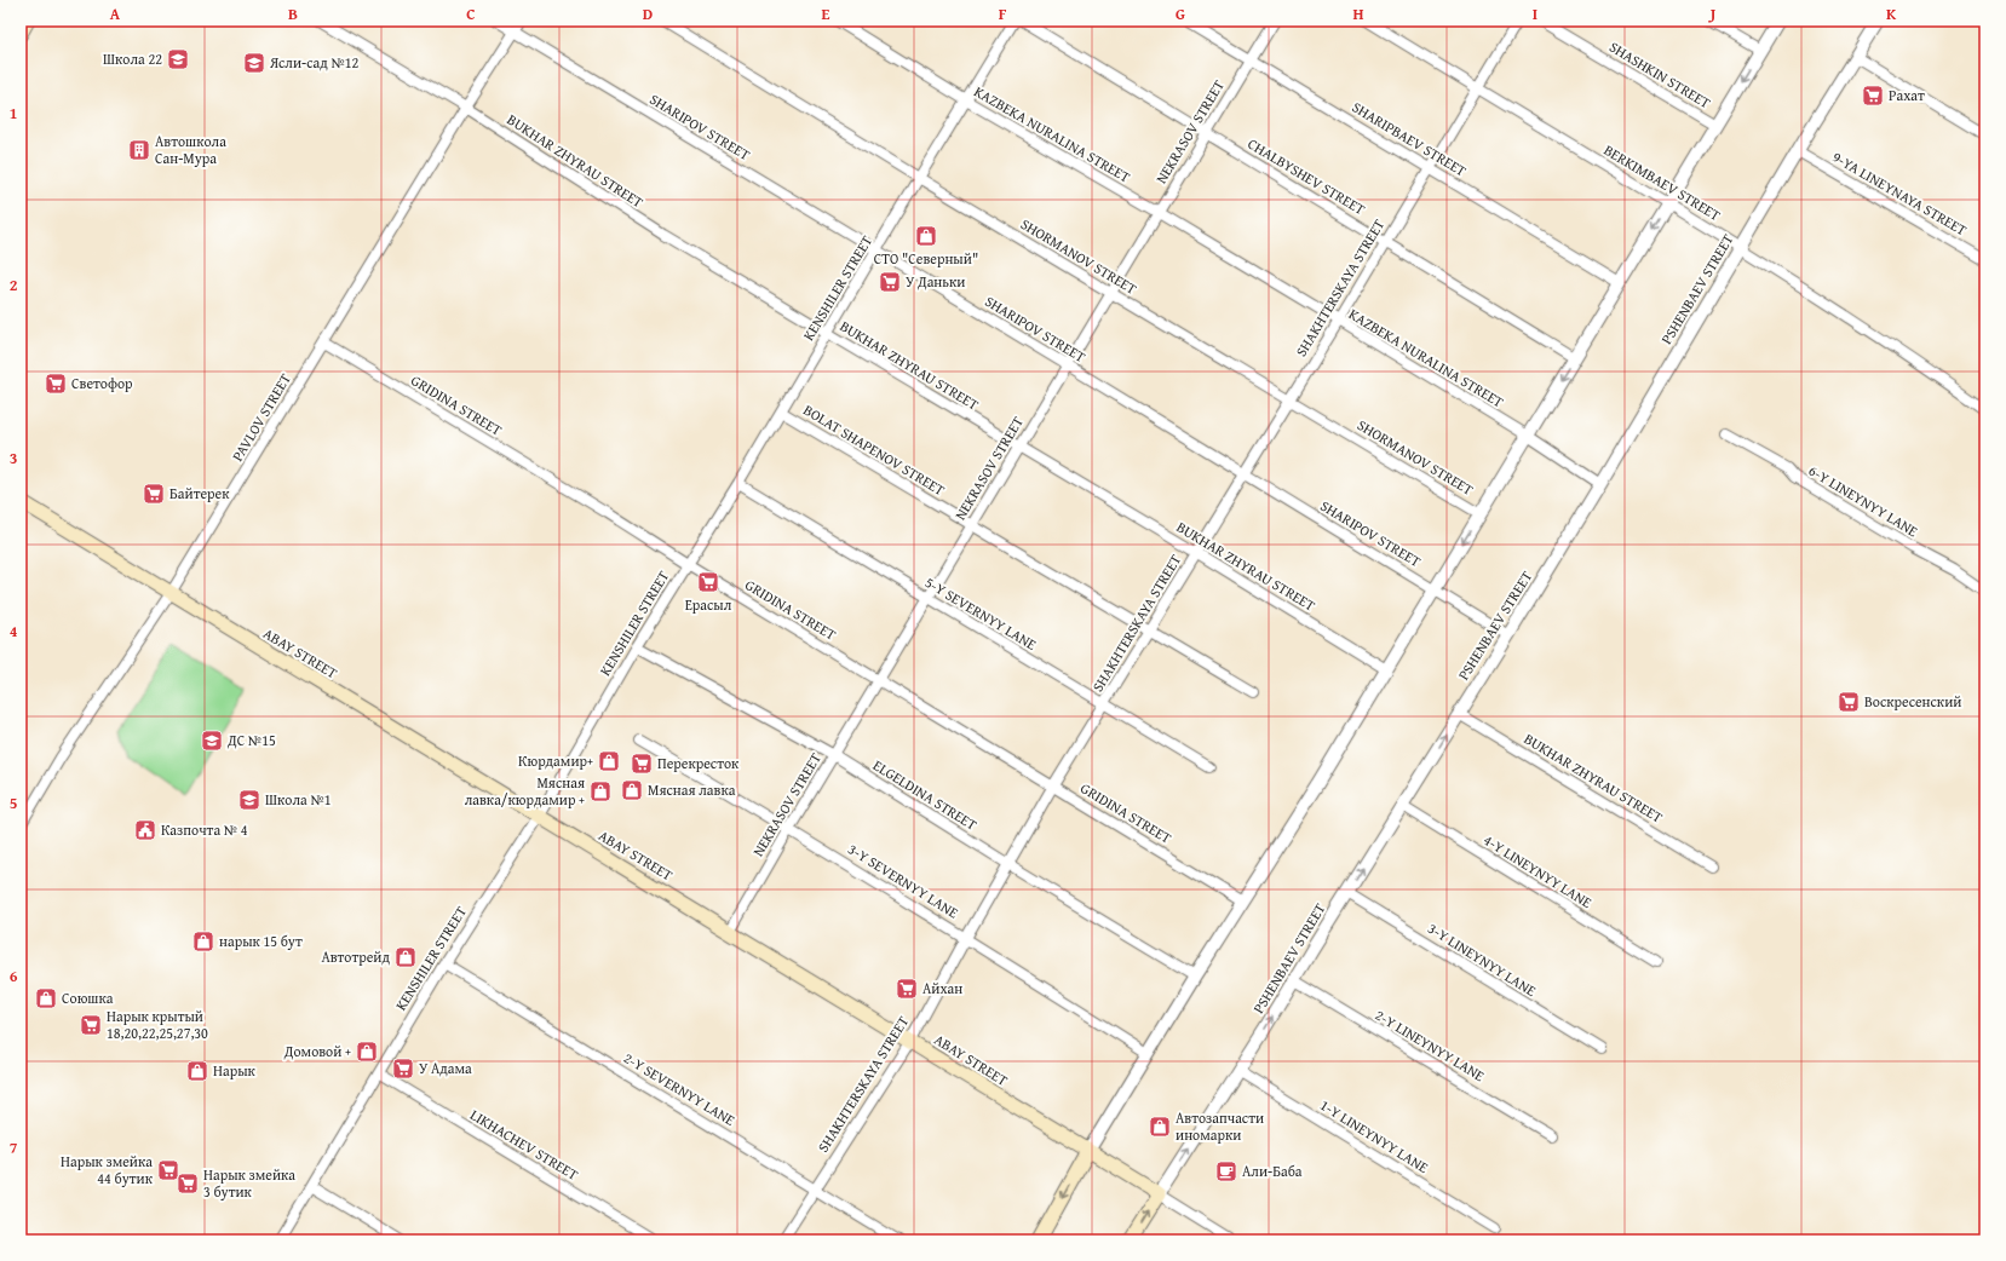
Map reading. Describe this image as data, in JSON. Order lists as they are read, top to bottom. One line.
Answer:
{"streets":{"main road":["PSHENBAEV STREET","ABAY STREET"],"street":["SHASHKIN STREET","SHARIPOV STREET","NEKRASOV STREET","KAZBEKA NURALINA STREET","SHARIPBAEV STREET","BUKHAR ZHYRAU STREET","CHALBYSHEV STREET","BERKIMBAEV STREET","9-YA LINEYNAYA STREET","SHORMANOV STREET","KENSHILER STREET","SHAKHTERSKAYA STREET","GRIDINA STREET","PAVLOV STREET","BOLAT SHAPENOV STREET","6-Y LINEYNYY LANE","5-Y SEVERNYY LANE","ELGELDINA STREET","4-Y LINEYNYY LANE","3-Y SEVERNYY LANE","3-Y LINEYNYY LANE","2-Y LINEYNYY LANE","2-Y SEVERNYY LANE","1-Y LINEYNYY LANE","LIKHACHEV STREET"]},"crossings":[["SHARIPOV STREET","NEKRASOV STREET"],["SHARIPOV STREET","KENSHILER STREET"],["SHARIPOV STREET","SHAKHTERSKAYA STREET"],["SHARIPOV STREET","PSHENBAEV STREET"],["SHARIPOV STREET","PAVLOV STREET"],["NEKRASOV STREET","KAZBEKA NURALINA STREET"],["NEKRASOV STREET","SHARIPBAEV STREET"],["NEKRASOV STREET","BUKHAR ZHYRAU STREET"],["NEKRASOV STREET","CHALBYSHEV STREET"],["NEKRASOV STREET","SHORMANOV STREET"],["NEKRASOV STREET","GRIDINA STREET"],["NEKRASOV STREET","BOLAT SHAPENOV STREET"],["NEKRASOV STREET","5-Y SEVERNYY LANE"],["NEKRASOV STREET","ABAY STREET"],["NEKRASOV STREET","ELGELDINA STREET"],["NEKRASOV STREET","3-Y SEVERNYY LANE"],["KAZBEKA NURALINA STREET","KENSHILER STREET"],["KAZBEKA NURALINA STREET","SHAKHTERSKAYA STREET"],["KAZBEKA NURALINA STREET","PSHENBAEV STREET"],["SHARIPBAEV STREET","SHAKHTERSKAYA STREET"],["BUKHAR ZHYRAU STREET","KENSHILER STREET"],["BUKHAR ZHYRAU STREET","SHAKHTERSKAYA STREET"],["BUKHAR ZHYRAU STREET","PSHENBAEV STREET"],["BUKHAR ZHYRAU STREET","PAVLOV STREET"],["CHALBYSHEV STREET","SHAKHTERSKAYA STREET"],["BERKIMBAEV STREET","SHAKHTERSKAYA STREET"],["BERKIMBAEV STREET","PSHENBAEV STREET"],["9-YA LINEYNAYA STREET","PSHENBAEV STREET"],["SHORMANOV STREET","KENSHILER STREET"],["SHORMANOV STREET","SHAKHTERSKAYA STREET"],["KENSHILER STREET","GRIDINA STREET"],["KENSHILER STREET","BOLAT SHAPENOV STREET"],["KENSHILER STREET","5-Y SEVERNYY LANE"],["KENSHILER STREET","ABAY STREET"],["KENSHILER STREET","ELGELDINA STREET"],["KENSHILER STREET","2-Y SEVERNYY LANE"],["KENSHILER STREET","LIKHACHEV STREET"],["SHAKHTERSKAYA STREET","GRIDINA STREET"],["SHAKHTERSKAYA STREET","BOLAT SHAPENOV STREET"],["SHAKHTERSKAYA STREET","5-Y SEVERNYY LANE"],["SHAKHTERSKAYA STREET","ABAY STREET"],["SHAKHTERSKAYA STREET","ELGELDINA STREET"],["SHAKHTERSKAYA STREET","3-Y SEVERNYY LANE"],["SHAKHTERSKAYA STREET","2-Y SEVERNYY LANE"],["PSHENBAEV STREET","ABAY STREET"],["PSHENBAEV STREET","4-Y LINEYNYY LANE"],["PSHENBAEV STREET","3-Y LINEYNYY LANE"],["PSHENBAEV STREET","2-Y LINEYNYY LANE"],["PSHENBAEV STREET","1-Y LINEYNYY LANE"],["GRIDINA STREET","PAVLOV STREET"],["PAVLOV STREET","ABAY STREET"]],"places":{"school or university":["Школа 22","Ясли-сад №12","ДС №15","Школа №1"],"supermarket":["Рахат","У Даньки","Светофор","Байтерек","Ерасыл","Воскресенский","Перекресток","Айхан","Нарык крытый 18,20,22,25,27,30","У Адама","Нарык змейка 44 бутик","Нарык змейка 3 бутик"],"building":["Автошкола Сан-Мура"],"shop":["СТО \"Северный\"","Кюрдамир+","Мясная лавка","Мясная лавка/кюрдамир +","нарык 15 бут","Автотрейд","Союшка","Домовой +","Нарык","Автозапчасти иномарки"],"public building":["Казпочта № 4"],"cafe":["Али-Баба"]},"grid":{"columns":["A","B","C","D","E","F","G","H","I","J","K"],"rows":["1","2","3","4","5","6","7"]}}
